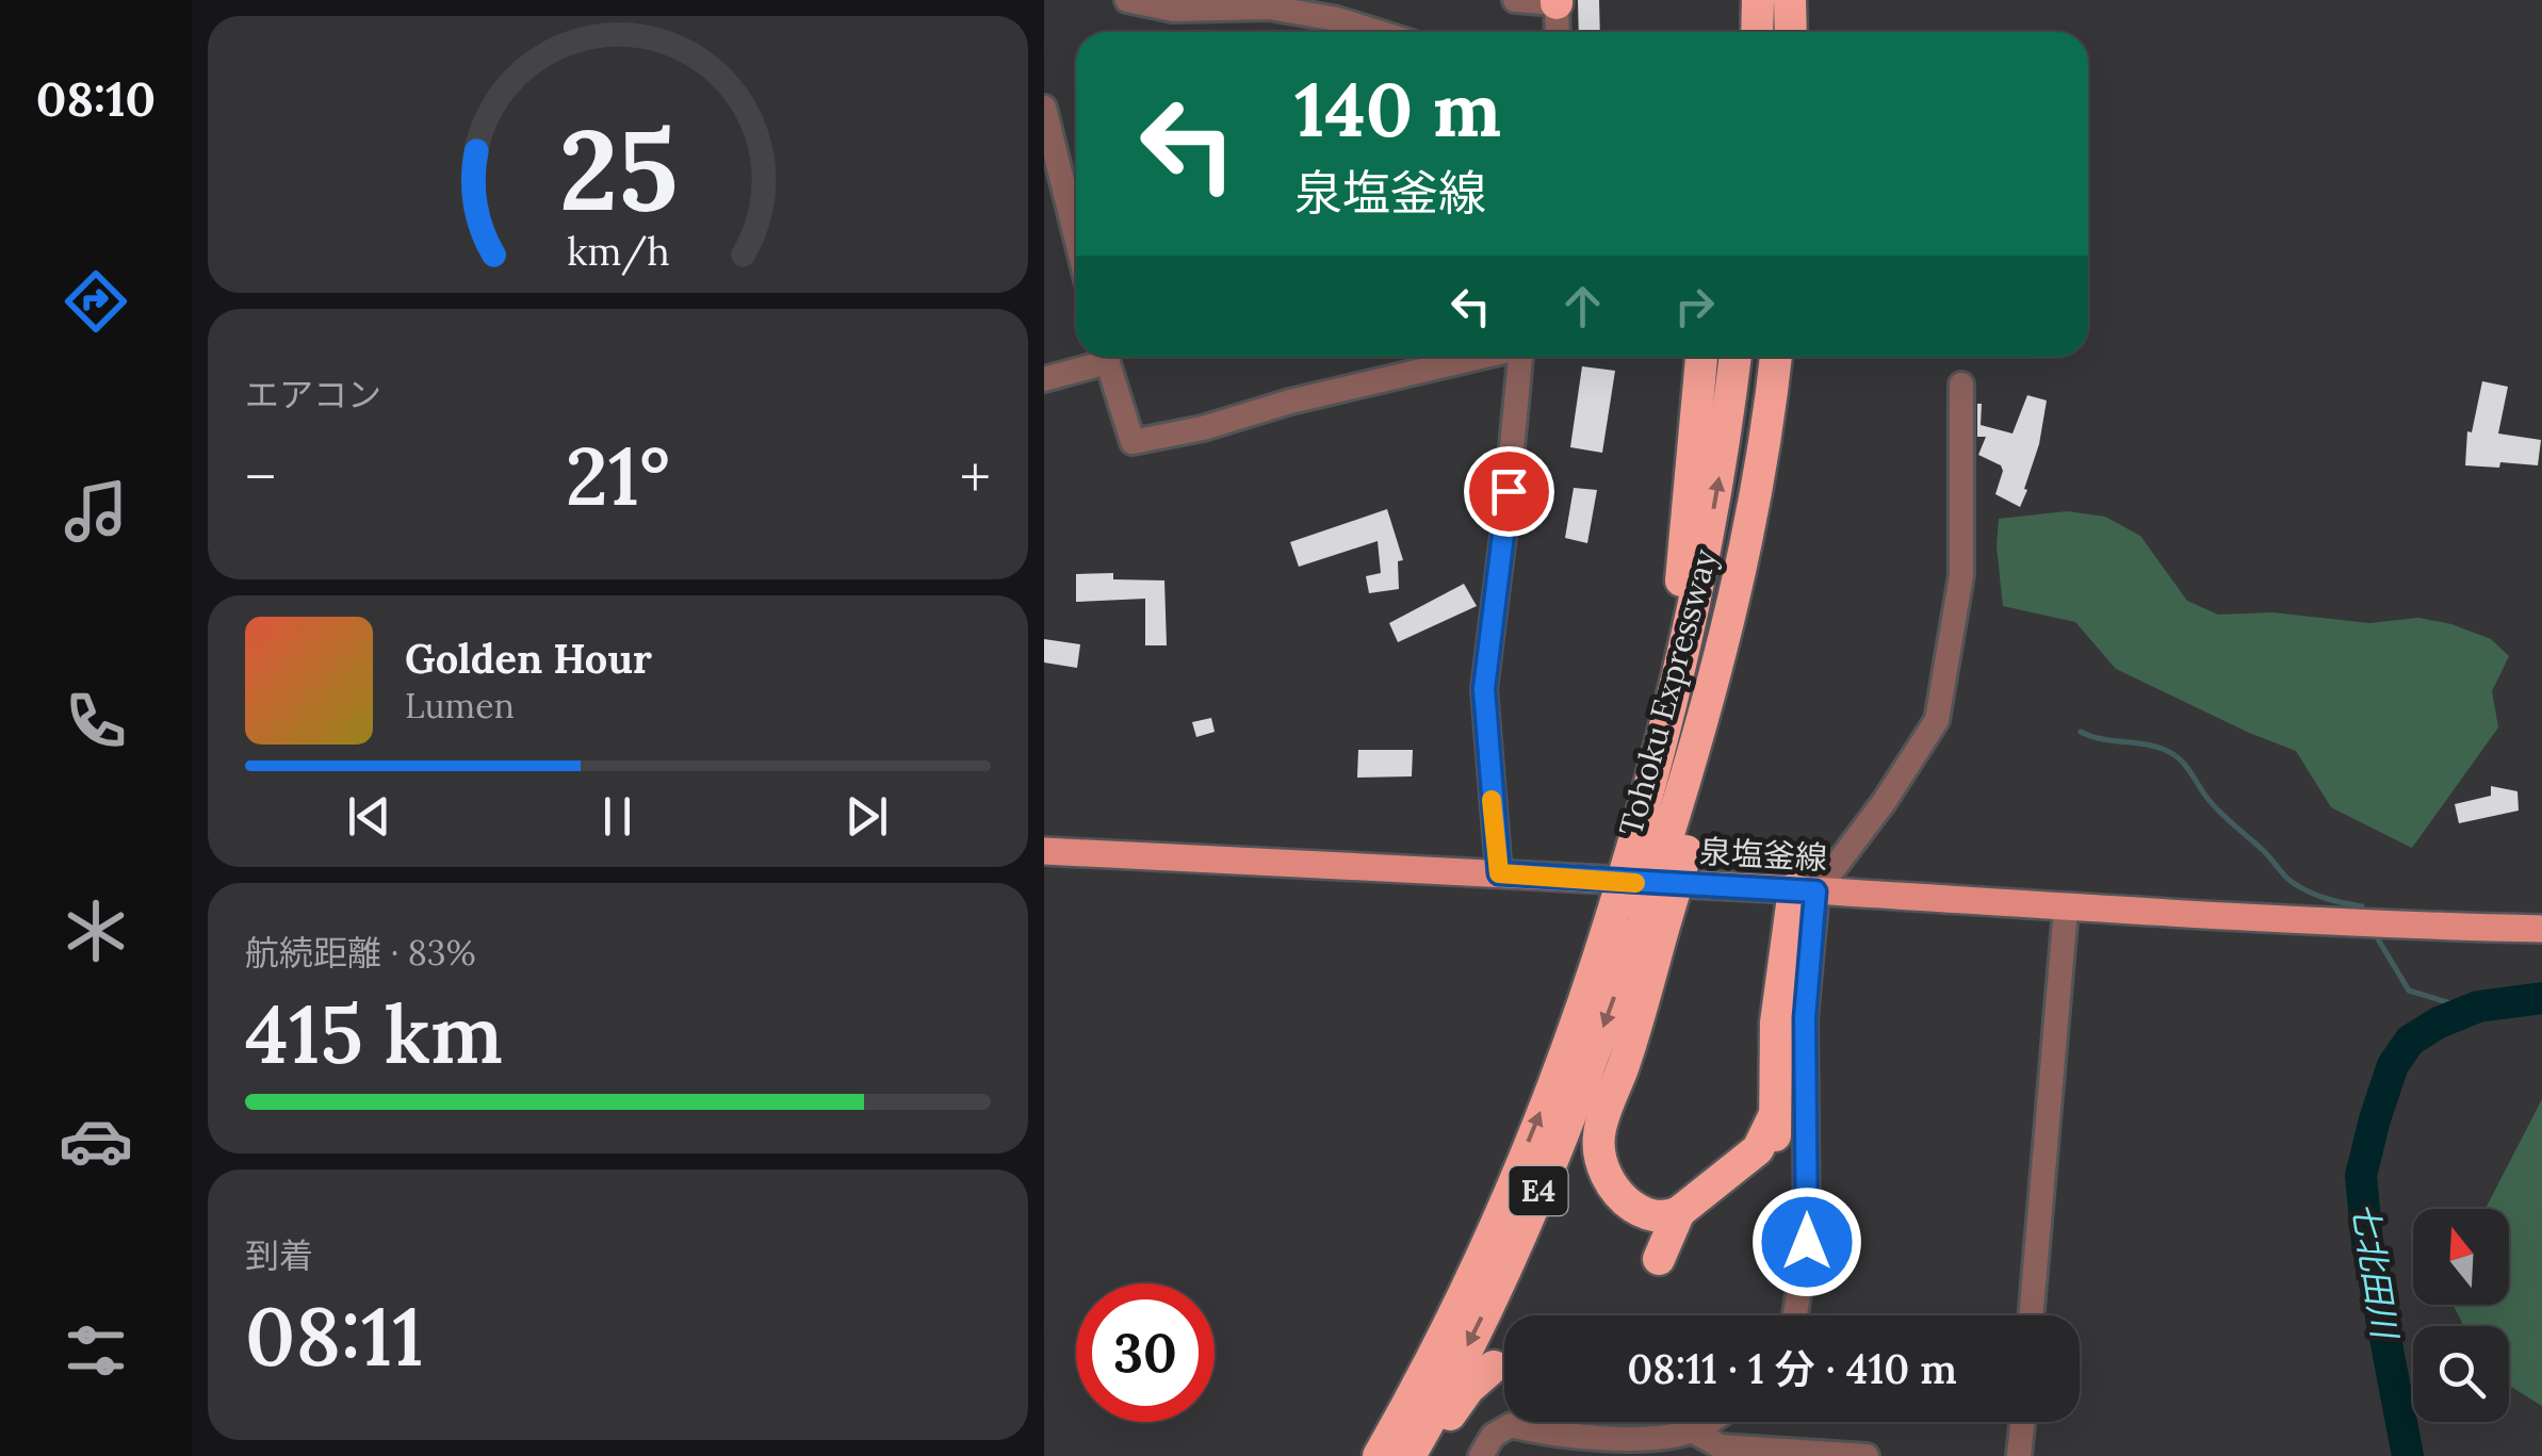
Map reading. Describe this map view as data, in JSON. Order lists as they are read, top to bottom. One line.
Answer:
{"streets":{"highway":["Tohoku Expressway","E4"],"main road":["泉塩釜線"]},"water":["七北田川"],"north":"top","page":{"tabs":"08:10","turn":["140 m","泉塩釜線"],"tile":["エアコン",["航続距離 · 83%","415 km"],["到着","08:11"]],"heat":["−","21°","+"],"song":["Golden Hour","Lumen"],"limit":"30","trip":"08:11 · 1 分 · 410 m","gauge":["25","km/h"]}}
